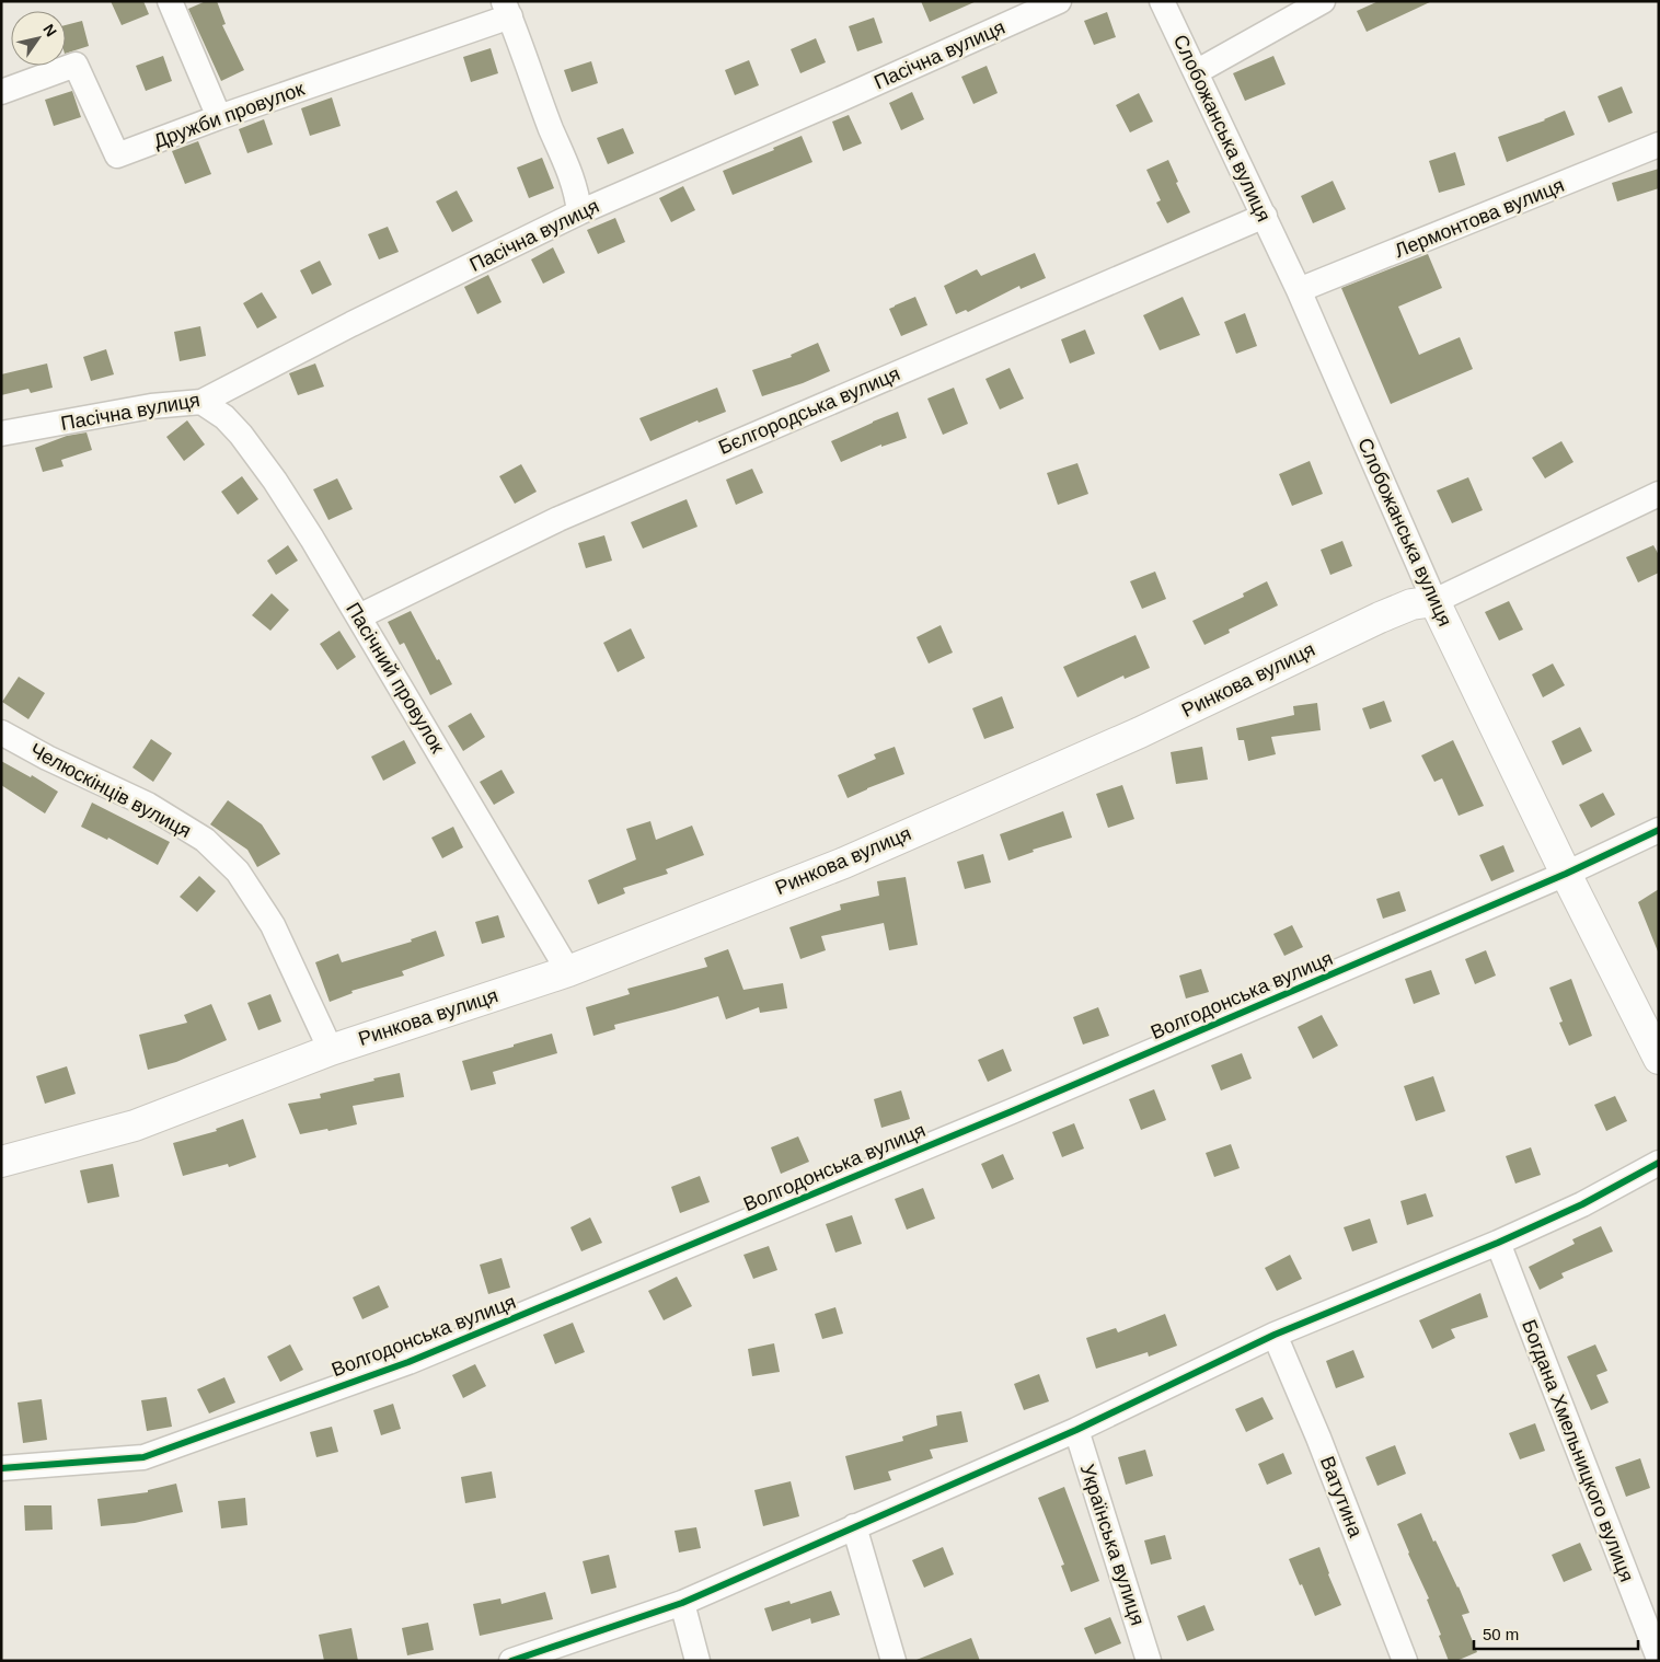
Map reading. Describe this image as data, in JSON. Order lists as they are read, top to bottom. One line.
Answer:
{"streets":{"main road":["Слобожанська вулиця","Ринкова вулиця"],"street":["Пасічна вулиця","Дружби провулок","Лермонтова вулиця","Бєлгородська вулиця","Пасічний провулок","Челюскінців вулиця","Волгодонська вулиця","Богдана Хмельницкого вулиця","Ватутина","Українська вулиця"]},"crossings":[["Пасічна вулиця","Пасічний провулок"],["Слобожанська вулиця","Лермонтова вулиця"],["Слобожанська вулиця","Бєлгородська вулиця"],["Слобожанська вулиця","Ринкова вулиця"],["Слобожанська вулиця","Волгодонська вулиця"],["Бєлгородська вулиця","Пасічний провулок"],["Пасічний провулок","Ринкова вулиця"],["Ринкова вулиця","Челюскінців вулиця"]],"scale_bar":"50 m","north":"top right"}
